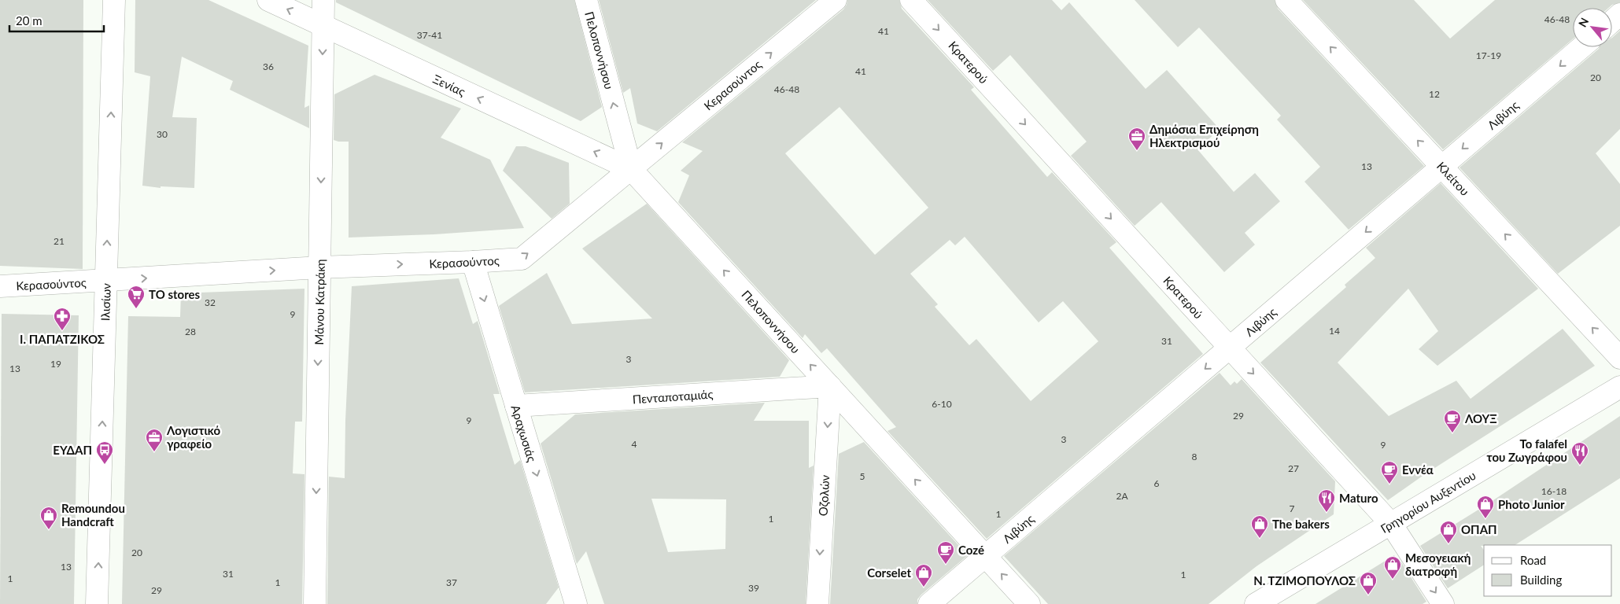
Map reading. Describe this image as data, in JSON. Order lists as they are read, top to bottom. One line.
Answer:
{"streets":{"street":["Πελοποννήσου","Κρατερού","Ξενίας","Κερασούντος","Λιβύης","Κλείτου","Ιλισίων","Μάνου Κατράκη","Πενταποταμιάς","Αραχωσιάς","Οζολών","Γρηγορίου Αυξεντίου"]},"crossings":[["Πελοποννήσου","Ξενίας"],["Πελοποννήσου","Κερασούντος"],["Πελοποννήσου","Λιβύης"],["Πελοποννήσου","Πενταποταμιάς"],["Πελοποννήσου","Οζολών"],["Κρατερού","Λιβύης"],["Κρατερού","Γρηγορίου Αυξεντίου"],["Ξενίας","Κερασούντος"],["Ξενίας","Μάνου Κατράκη"],["Κερασούντος","Ιλισίων"],["Κερασούντος","Μάνου Κατράκη"],["Κερασούντος","Αραχωσιάς"],["Λιβύης","Κλείτου"],["Πενταποταμιάς","Αραχωσιάς"],["Πενταποταμιάς","Οζολών"]],"one_way":["Πελοποννήσου","Κρατερού","Ξενίας","Κερασούντος","Λιβύης","Κλείτου","Ιλισίων","Μάνου Κατράκη","Αραχωσιάς","Οζολών"],"places":{"office":["Δημόσια Επιχείρηση Ηλεκτρισμού","Λογιστικό γραφείο"],"supermarket":["TO stores"],"pharmacy":["Ι. ΠΑΠΑΤΖΙΚΟΣ"],"cafe":["ΛΟΥΞ","Εννέα","Cozé"],"bus stop":["ΕΥΔΑΠ"],"restaurant":["Το falafel του Ζωγράφου","Maturo"],"shop":["Photo Junior","Remoundou Handcraft","The bakers","ΟΠΑΠ","Μεσογειακή διατροφή","Corselet","Ν. ΤΖΙΜΟΠΟΥΛΟΣ"]},"house_numbers":["46-48","41","37-41","17-19","36","41","20","46-48","12","30","13","21","32","9","14","28","31","3","19","13","6-10","29","9","3","4","9","8","27","5","6","16-18","2Α","7","1","1","20","13","31","1","1","1","37","39","29"],"legend":["Road","Building"],"scale_bar":"20 m","north":"top left"}
